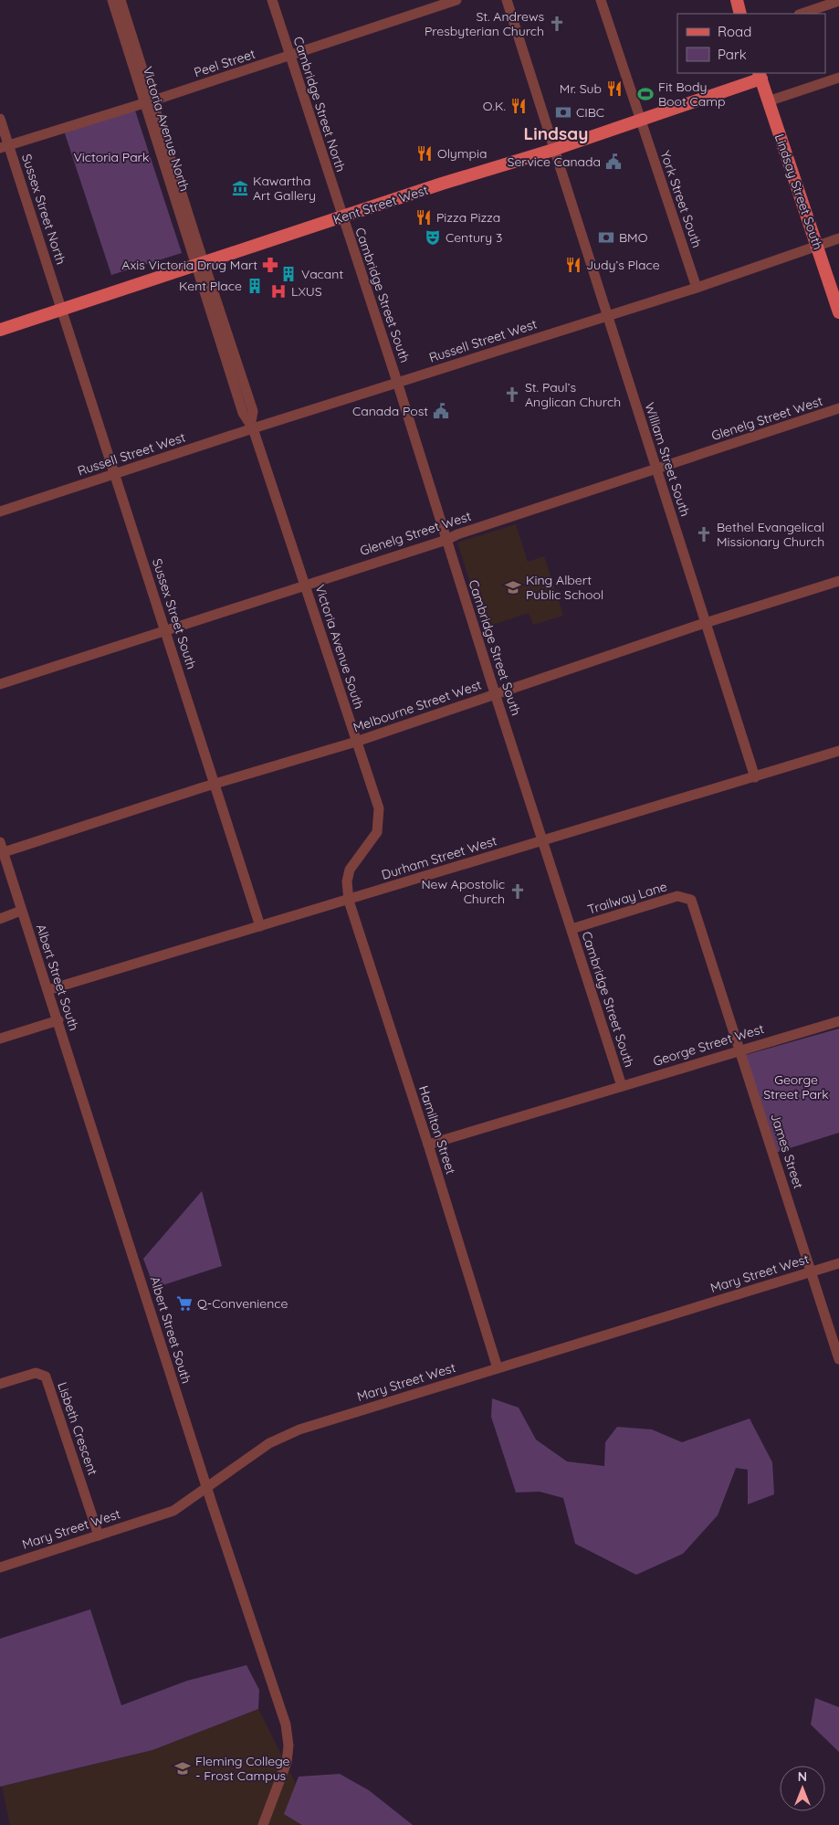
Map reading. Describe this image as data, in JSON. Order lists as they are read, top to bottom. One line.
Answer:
{"streets":{"main road":["Lindsay Street South","Kent Street West"],"street":["Peel Street","Cambridge Street North","Victoria Avenue North","York Street South","Sussex Street North","Cambridge Street South","Russell Street West","Glenelg Street West","William Street South","Sussex Street South","Victoria Avenue South","Melbourne Street West","Durham Street West","Trailway Lane","Albert Street South","George Street West","Hamilton Street","James Street","Mary Street West","Lisbeth Crescent"]},"crossings":[["Peel Street","Cambridge Street North"],["Peel Street","Victoria Avenue North"],["Peel Street","Sussex Street North"],["Cambridge Street North","Kent Street West"],["Cambridge Street North","Cambridge Street South"],["Victoria Avenue North","Kent Street West"],["Victoria Avenue North","Victoria Avenue South"],["Lindsay Street South","Kent Street West"],["Lindsay Street South","Russell Street West"],["York Street South","Kent Street West"],["York Street South","Russell Street West"],["Kent Street West","Sussex Street North"],["Kent Street West","Cambridge Street South"],["Kent Street West","William Street South"],["Kent Street West","Sussex Street South"],["Kent Street West","Victoria Avenue South"],["Sussex Street North","Sussex Street South"],["Cambridge Street South","Russell Street West"],["Cambridge Street South","Glenelg Street West"],["Cambridge Street South","Melbourne Street West"],["Cambridge Street South","Durham Street West"],["Cambridge Street South","Trailway Lane"],["Cambridge Street South","George Street West"],["Russell Street West","William Street South"],["Russell Street West","Sussex Street South"],["Russell Street West","Victoria Avenue South"],["Glenelg Street West","William Street South"],["Glenelg Street West","Sussex Street South"],["Glenelg Street West","Victoria Avenue South"],["William Street South","Melbourne Street West"],["William Street South","Durham Street West"],["Sussex Street South","Melbourne Street West"],["Sussex Street South","Durham Street West"],["Victoria Avenue South","Melbourne Street West"],["Victoria Avenue South","Durham Street West"],["Victoria Avenue South","Hamilton Street"],["Melbourne Street West","Albert Street South"],["Durham Street West","Albert Street South"],["Durham Street West","Hamilton Street"],["Trailway Lane","James Street"],["Albert Street South","Mary Street West"],["George Street West","Hamilton Street"],["George Street West","James Street"],["Hamilton Street","Mary Street West"],["James Street","Mary Street West"],["Mary Street West","Lisbeth Crescent"]],"districts":["Lindsay"],"parks":["Victoria Park","George Street Park"],"places":{"church":["St. Andrews Presbyterian Church","St. Paul’s Anglican Church","Bethel Evangelical Missionary Church","New Apostolic Church"],"restaurant":["Mr. Sub","O.K.","Olympia","Pizza Pizza","Judy’s Place"],"sports":["Fit Body Boot Camp"],"bank":["CIBC","BMO"],"public building":["Service Canada","Canada Post"],"museum":["Kawartha Art Gallery"],"theatre":["Century 3"],"pharmacy":["Axis Victoria Drug Mart"],"building":["Vacant","Kent Place"],"hospital":["LXUS"],"school or university":["King Albert Public School","Fleming College - Frost Campus"],"supermarket":["Q-Convenience"]},"legend":["Road","Park"],"north":"top"}
